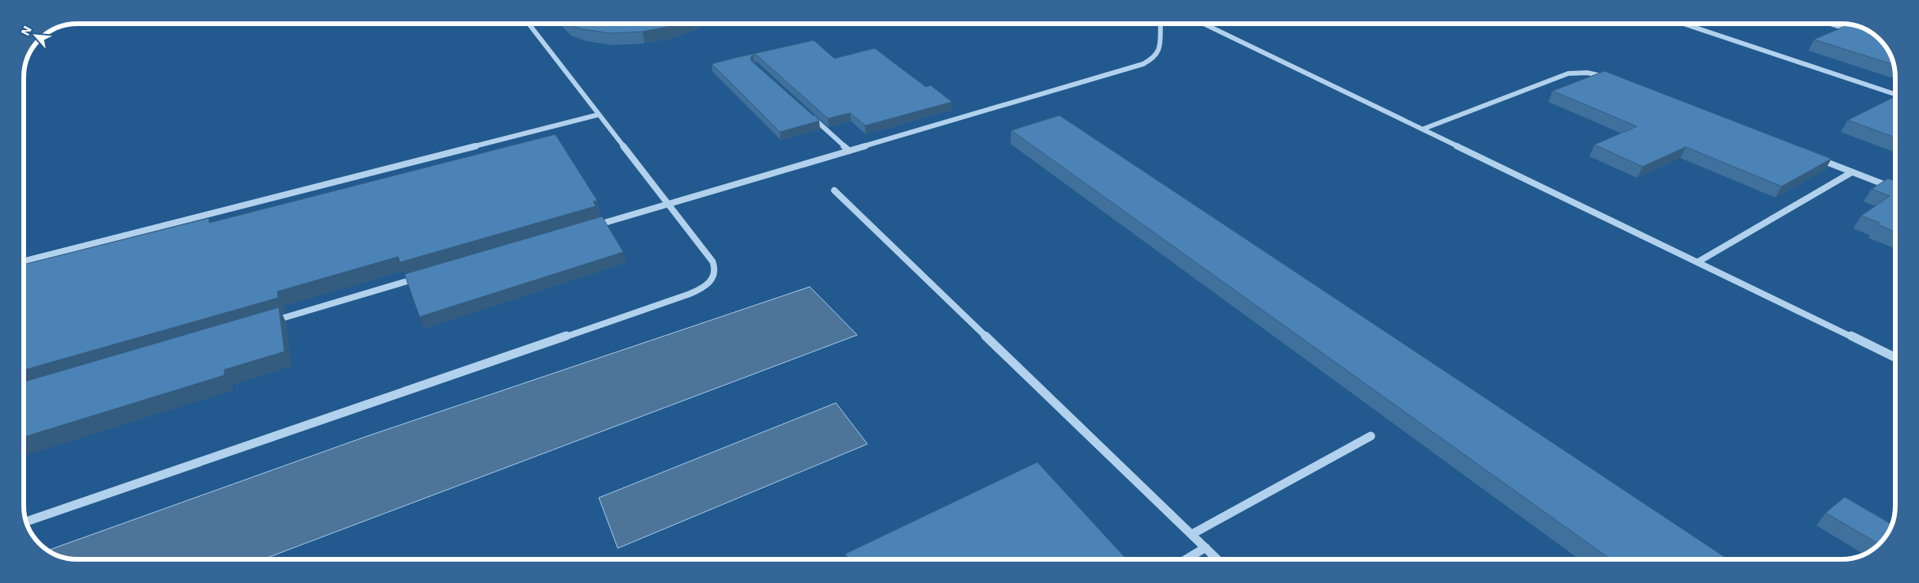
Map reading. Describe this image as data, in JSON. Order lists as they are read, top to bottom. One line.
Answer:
{"north":"top left"}
